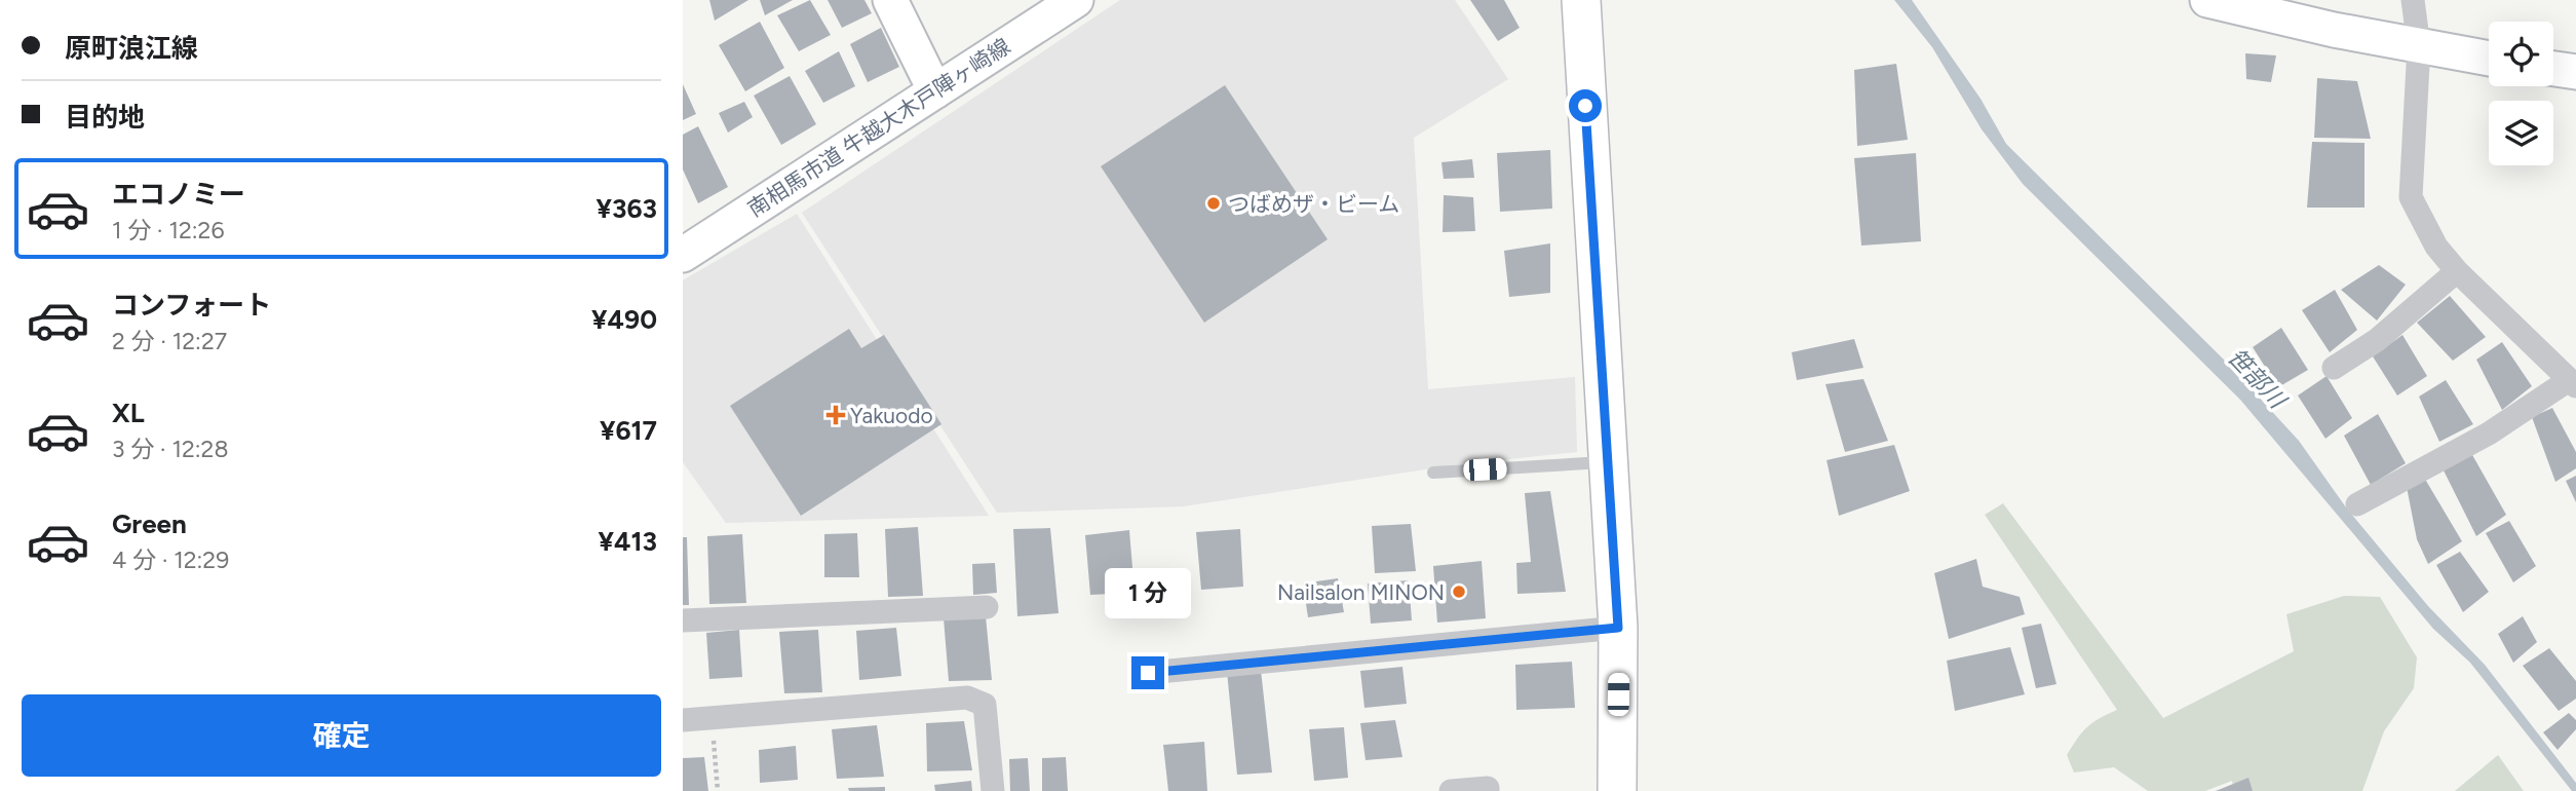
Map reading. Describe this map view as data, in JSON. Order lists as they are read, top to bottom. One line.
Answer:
{"streets":{"street":["南相馬市道 牛越大木戸陣ヶ崎線"]},"water":["笹部川"],"places":{"other":["つばめザ・ビーム","Nailsalon MINON"],"health":["Yakuodo"]},"page":{"banner":["原町浪江線","目的地"],"list":[{"name":"エコノミー","note":"1 分 · 12:26","value":"¥363"},{"name":"コンフォート","note":"2 分 · 12:27","value":"¥490"},{"name":"XL","note":"3 分 · 12:28","value":"¥617"},{"name":"Green","note":"4 分 · 12:29","value":"¥413"}],"bubble":"1 分","buttons":"確定"}}
